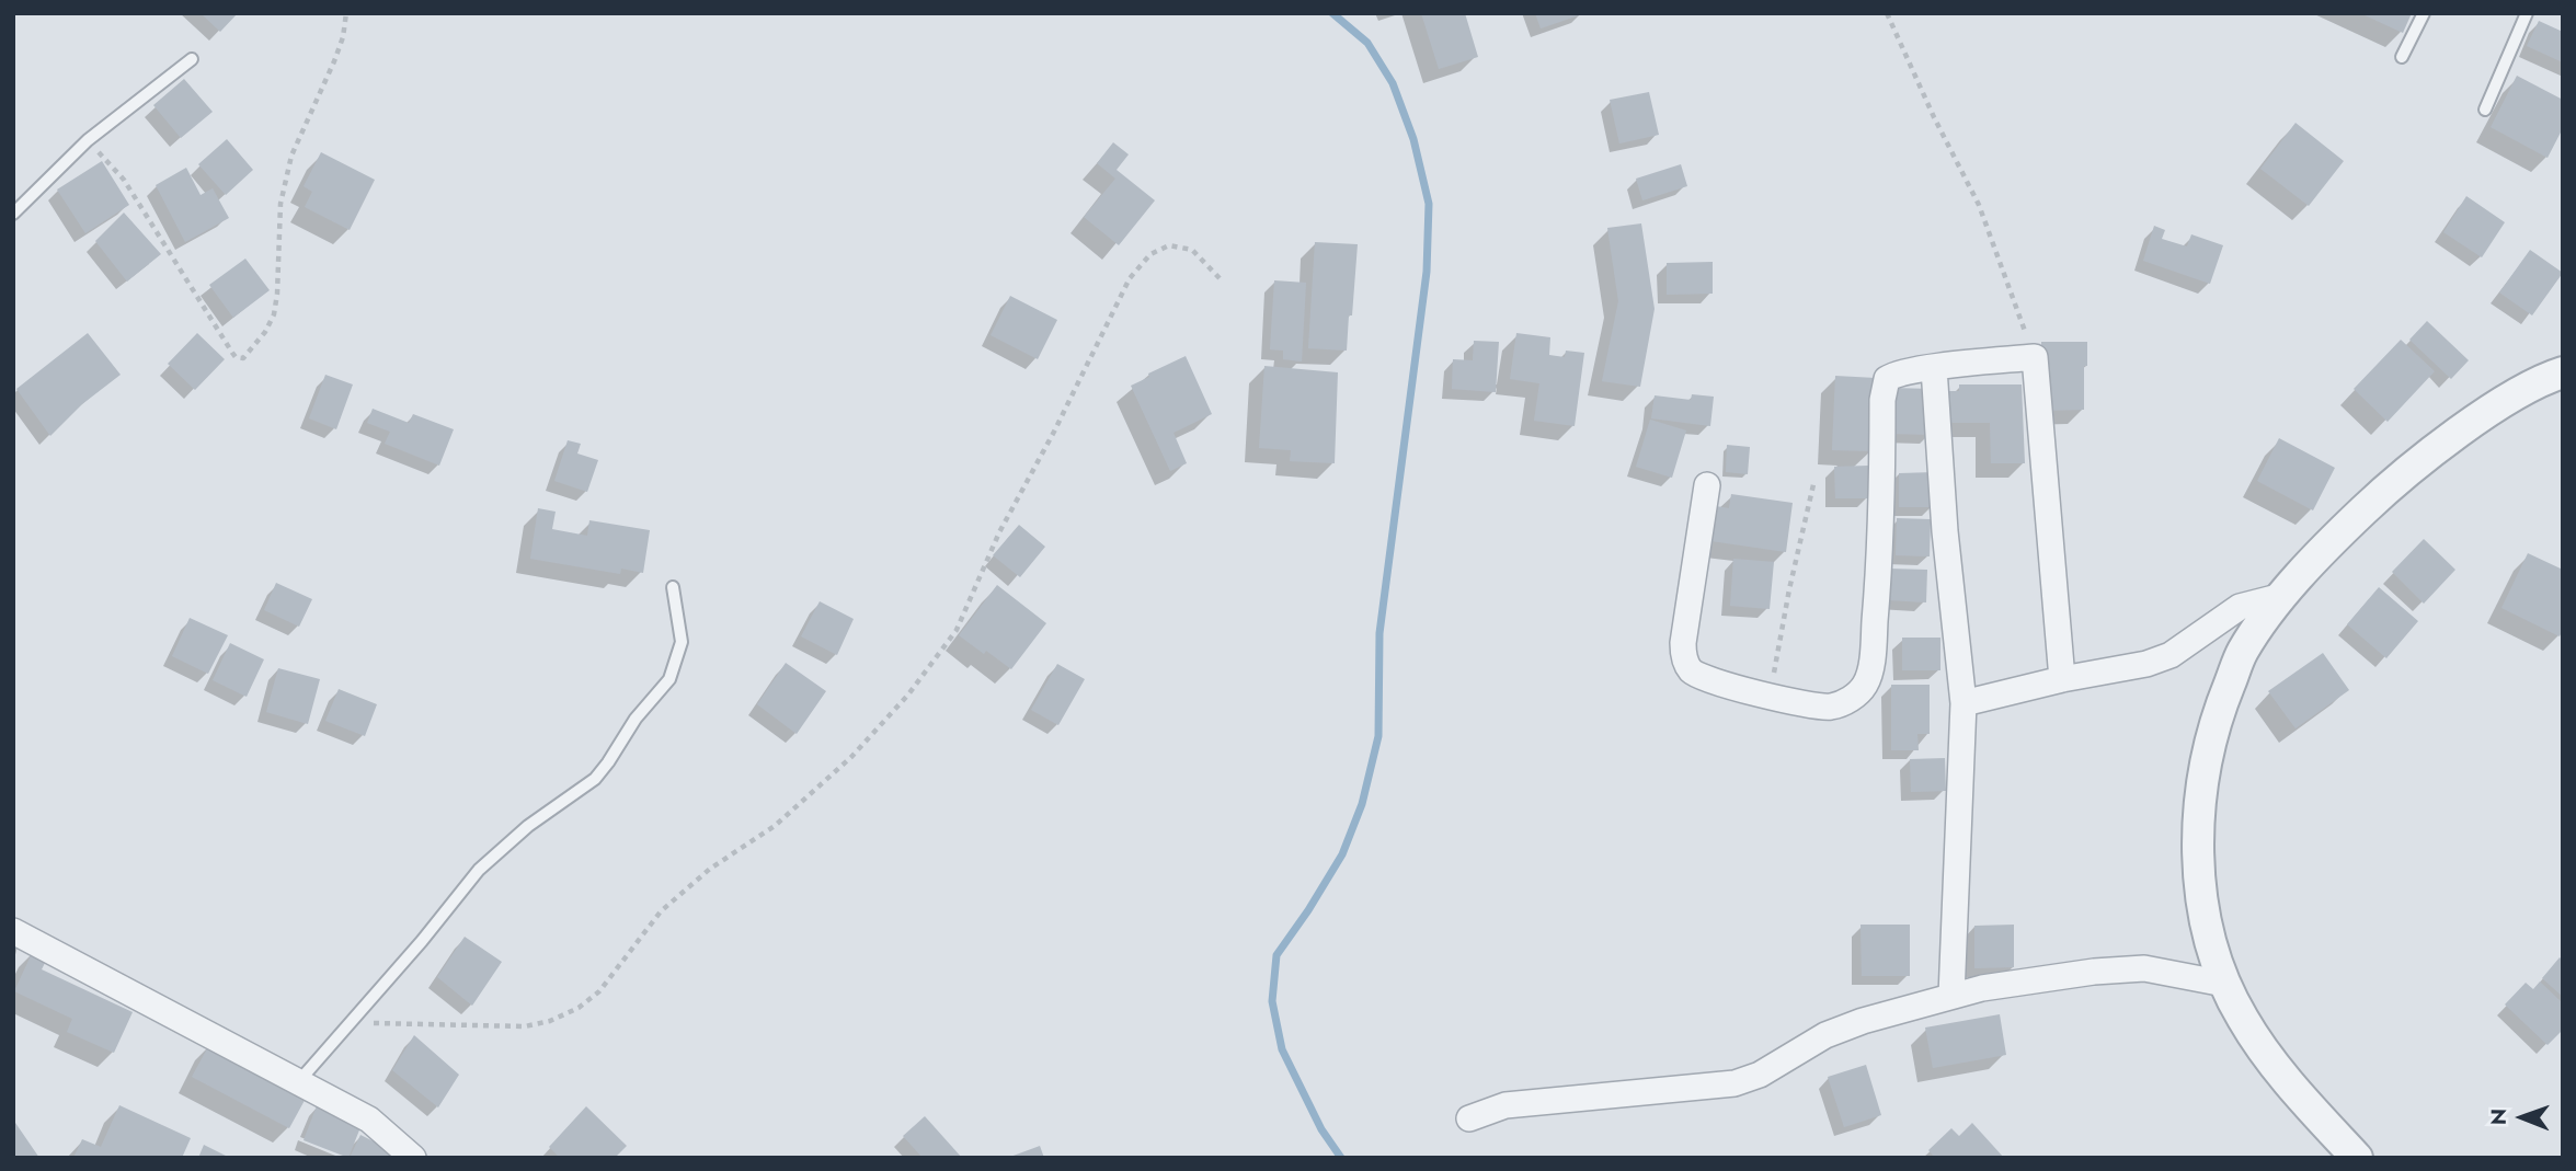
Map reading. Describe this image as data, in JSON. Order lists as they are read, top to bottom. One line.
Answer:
{"north":"left"}
